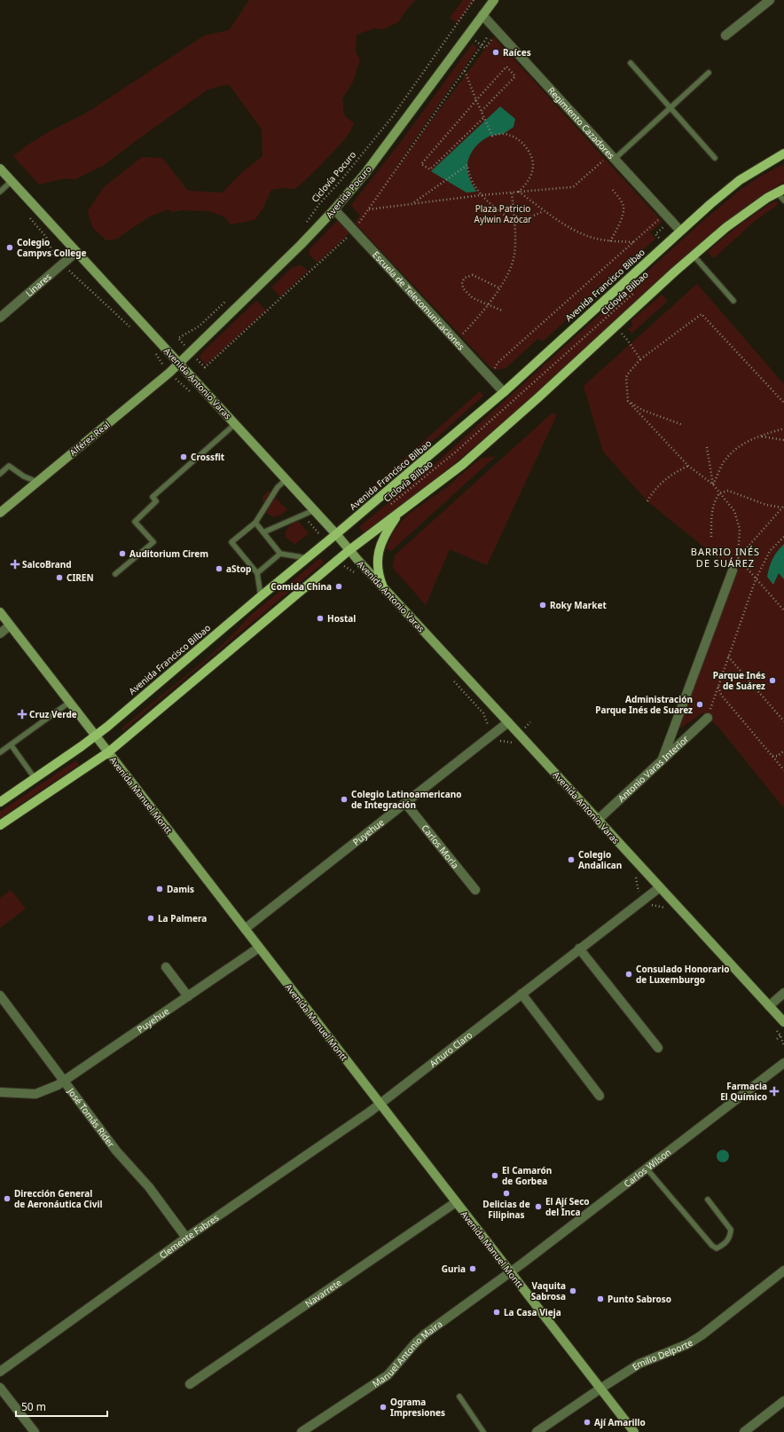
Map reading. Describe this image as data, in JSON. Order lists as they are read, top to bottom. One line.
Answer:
{"streets":{"main road":["Avenida Pocuro","Avenida Francisco Bilbao","Avenida Antonio Varas","Alférez Real","Avenida Manuel Montt"],"street":["Regimiento Cazadores","Linares","Escuela de Telecomunicaciones","Antonio Varas Interior","Puyehue","Carlos Morla","Arturo Claro","José Tomás Rider","Carlos Wilson","Clemente Fabres","Navarrete","Manuel Antonio Maira","Emilio Delporte"],"path":["Ciclovía Pocuro","Ciclovía Bilbao"]},"crossings":[["Regimiento Cazadores","Avenida Pocuro"],["Regimiento Cazadores","Avenida Francisco Bilbao"],["Avenida Pocuro","Escuela de Telecomunicaciones"],["Avenida Pocuro","Avenida Antonio Varas"],["Avenida Pocuro","Alférez Real"],["Linares","Avenida Antonio Varas"],["Avenida Francisco Bilbao","Escuela de Telecomunicaciones"],["Avenida Francisco Bilbao","Avenida Antonio Varas"],["Avenida Francisco Bilbao","Avenida Manuel Montt"],["Avenida Antonio Varas","Alférez Real"],["Avenida Antonio Varas","Antonio Varas Interior"],["Avenida Antonio Varas","Puyehue"],["Avenida Antonio Varas","Arturo Claro"],["Avenida Manuel Montt","Puyehue"],["Avenida Manuel Montt","Arturo Claro"],["Avenida Manuel Montt","Carlos Wilson"],["Avenida Manuel Montt","Clemente Fabres"],["Avenida Manuel Montt","Navarrete"],["Avenida Manuel Montt","Manuel Antonio Maira"],["Avenida Manuel Montt","Emilio Delporte"],["Puyehue","Carlos Morla"],["Puyehue","José Tomás Rider"],["Arturo Claro","Clemente Fabres"],["José Tomás Rider","Clemente Fabres"],["Carlos Wilson","Manuel Antonio Maira"]],"districts":["BARRIO INÉS DE SUÁREZ"],"parks":["Plaza Patricio Aylwin Azócar"],"places":{"other":["Raíces","Colegio Campvs College","Crossfit","Auditorium Cirem","aStop","CIREN","Comida China","Roky Market","Hostal","Parque Inés de Suárez","Administración Parque Inés de Suarez","Colegio Latinoamericano de Integración","Colegio Andalican","Damis","La Palmera","Consulado Honorario de Luxemburgo","El Camarón de Gorbea","Delicias de Filipinas","Dirección General de Aeronáutica Civil","El Ají Seco del Inca","Guria","Vaquita Sabrosa","Punto Sabroso","La Casa Vieja","Ograma Impresiones","Ají Amarillo"],"health":["SalcoBrand","Cruz Verde","Farmacia El Químico"]},"scale_bar":"50 m"}
